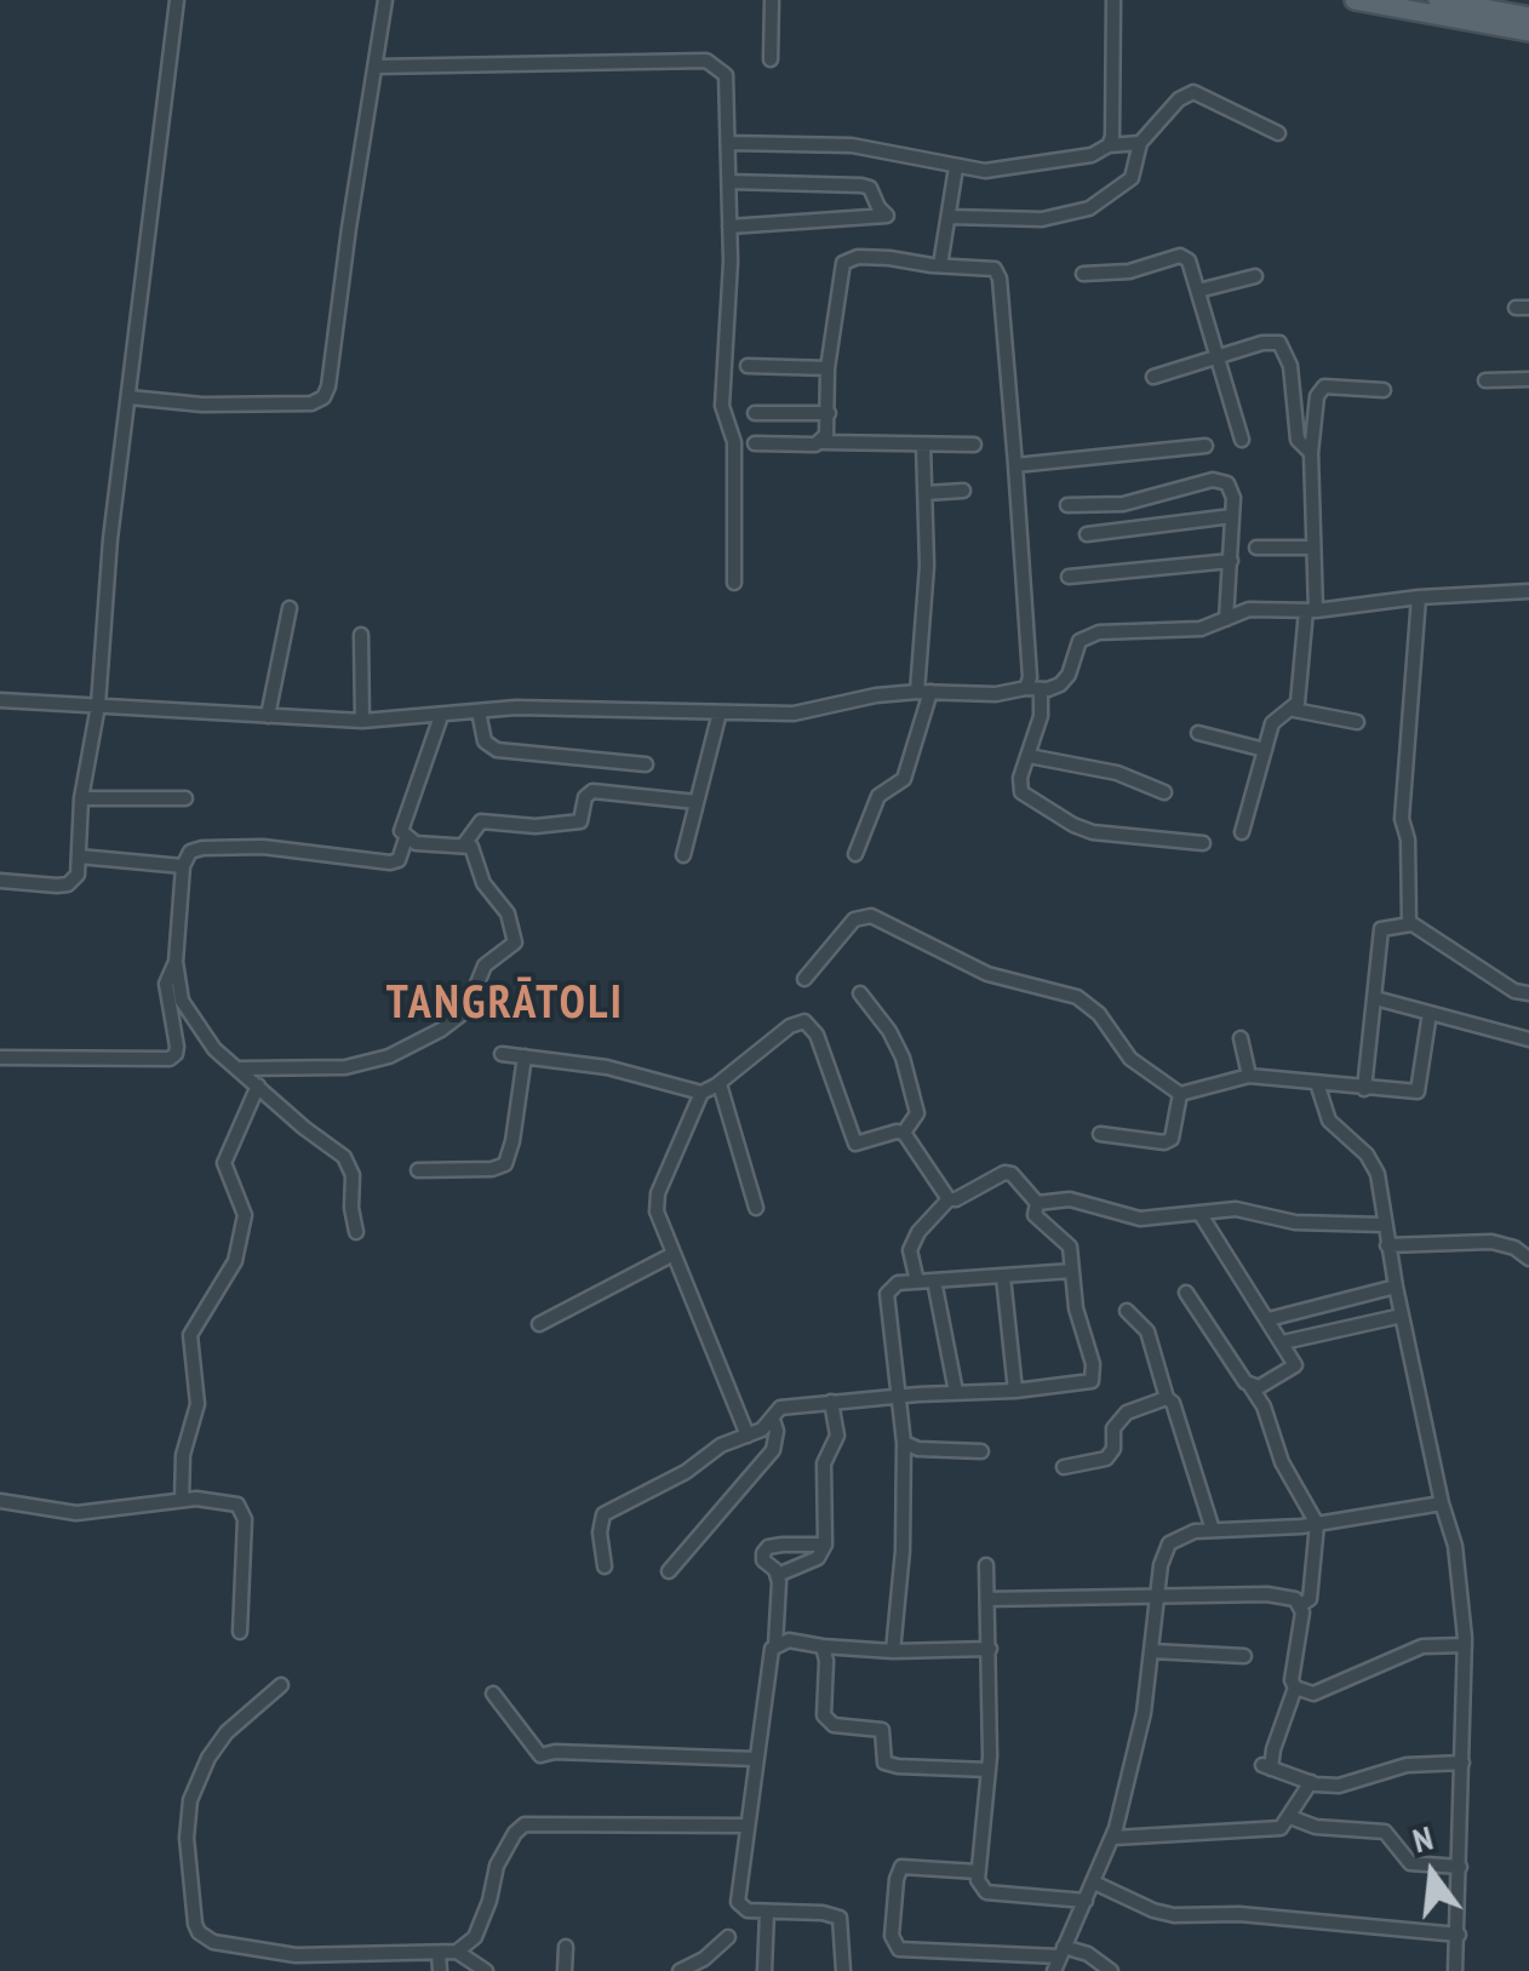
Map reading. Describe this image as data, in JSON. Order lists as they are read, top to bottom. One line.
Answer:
{"districts":["TANGRĀTOLI"],"north":"top"}
